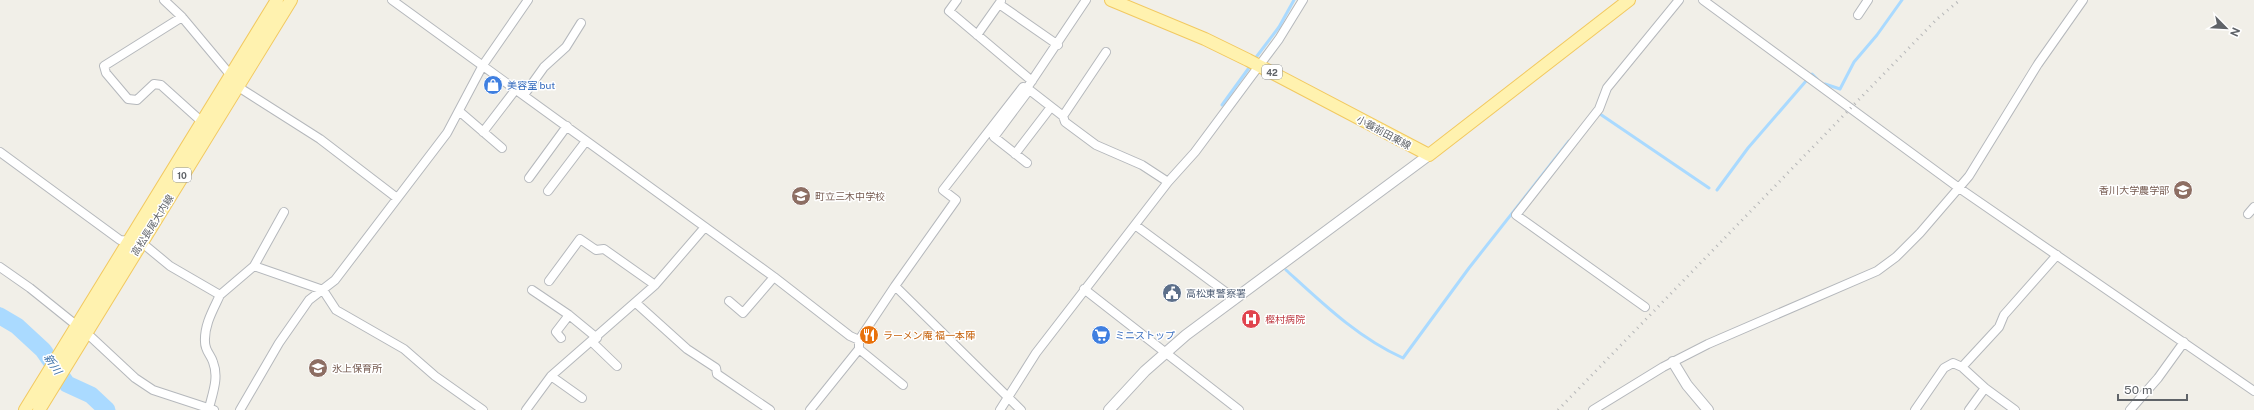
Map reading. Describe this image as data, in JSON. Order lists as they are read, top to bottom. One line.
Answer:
{"streets":{"main road":["42","小蓑前田東線","10","高松長尾大内線"]},"water":["新川"],"places":{"shop":["美容室 but"],"school or university":["香川大学農学部","町立三木中学校","氷上保育所"],"public building":["高松東警察署"],"hospital":["樫村病院"],"restaurant":["ラーメン庵 福一本陣"],"supermarket":["ミニストップ"]},"scale_bar":"50 m","north":"bottom right"}
